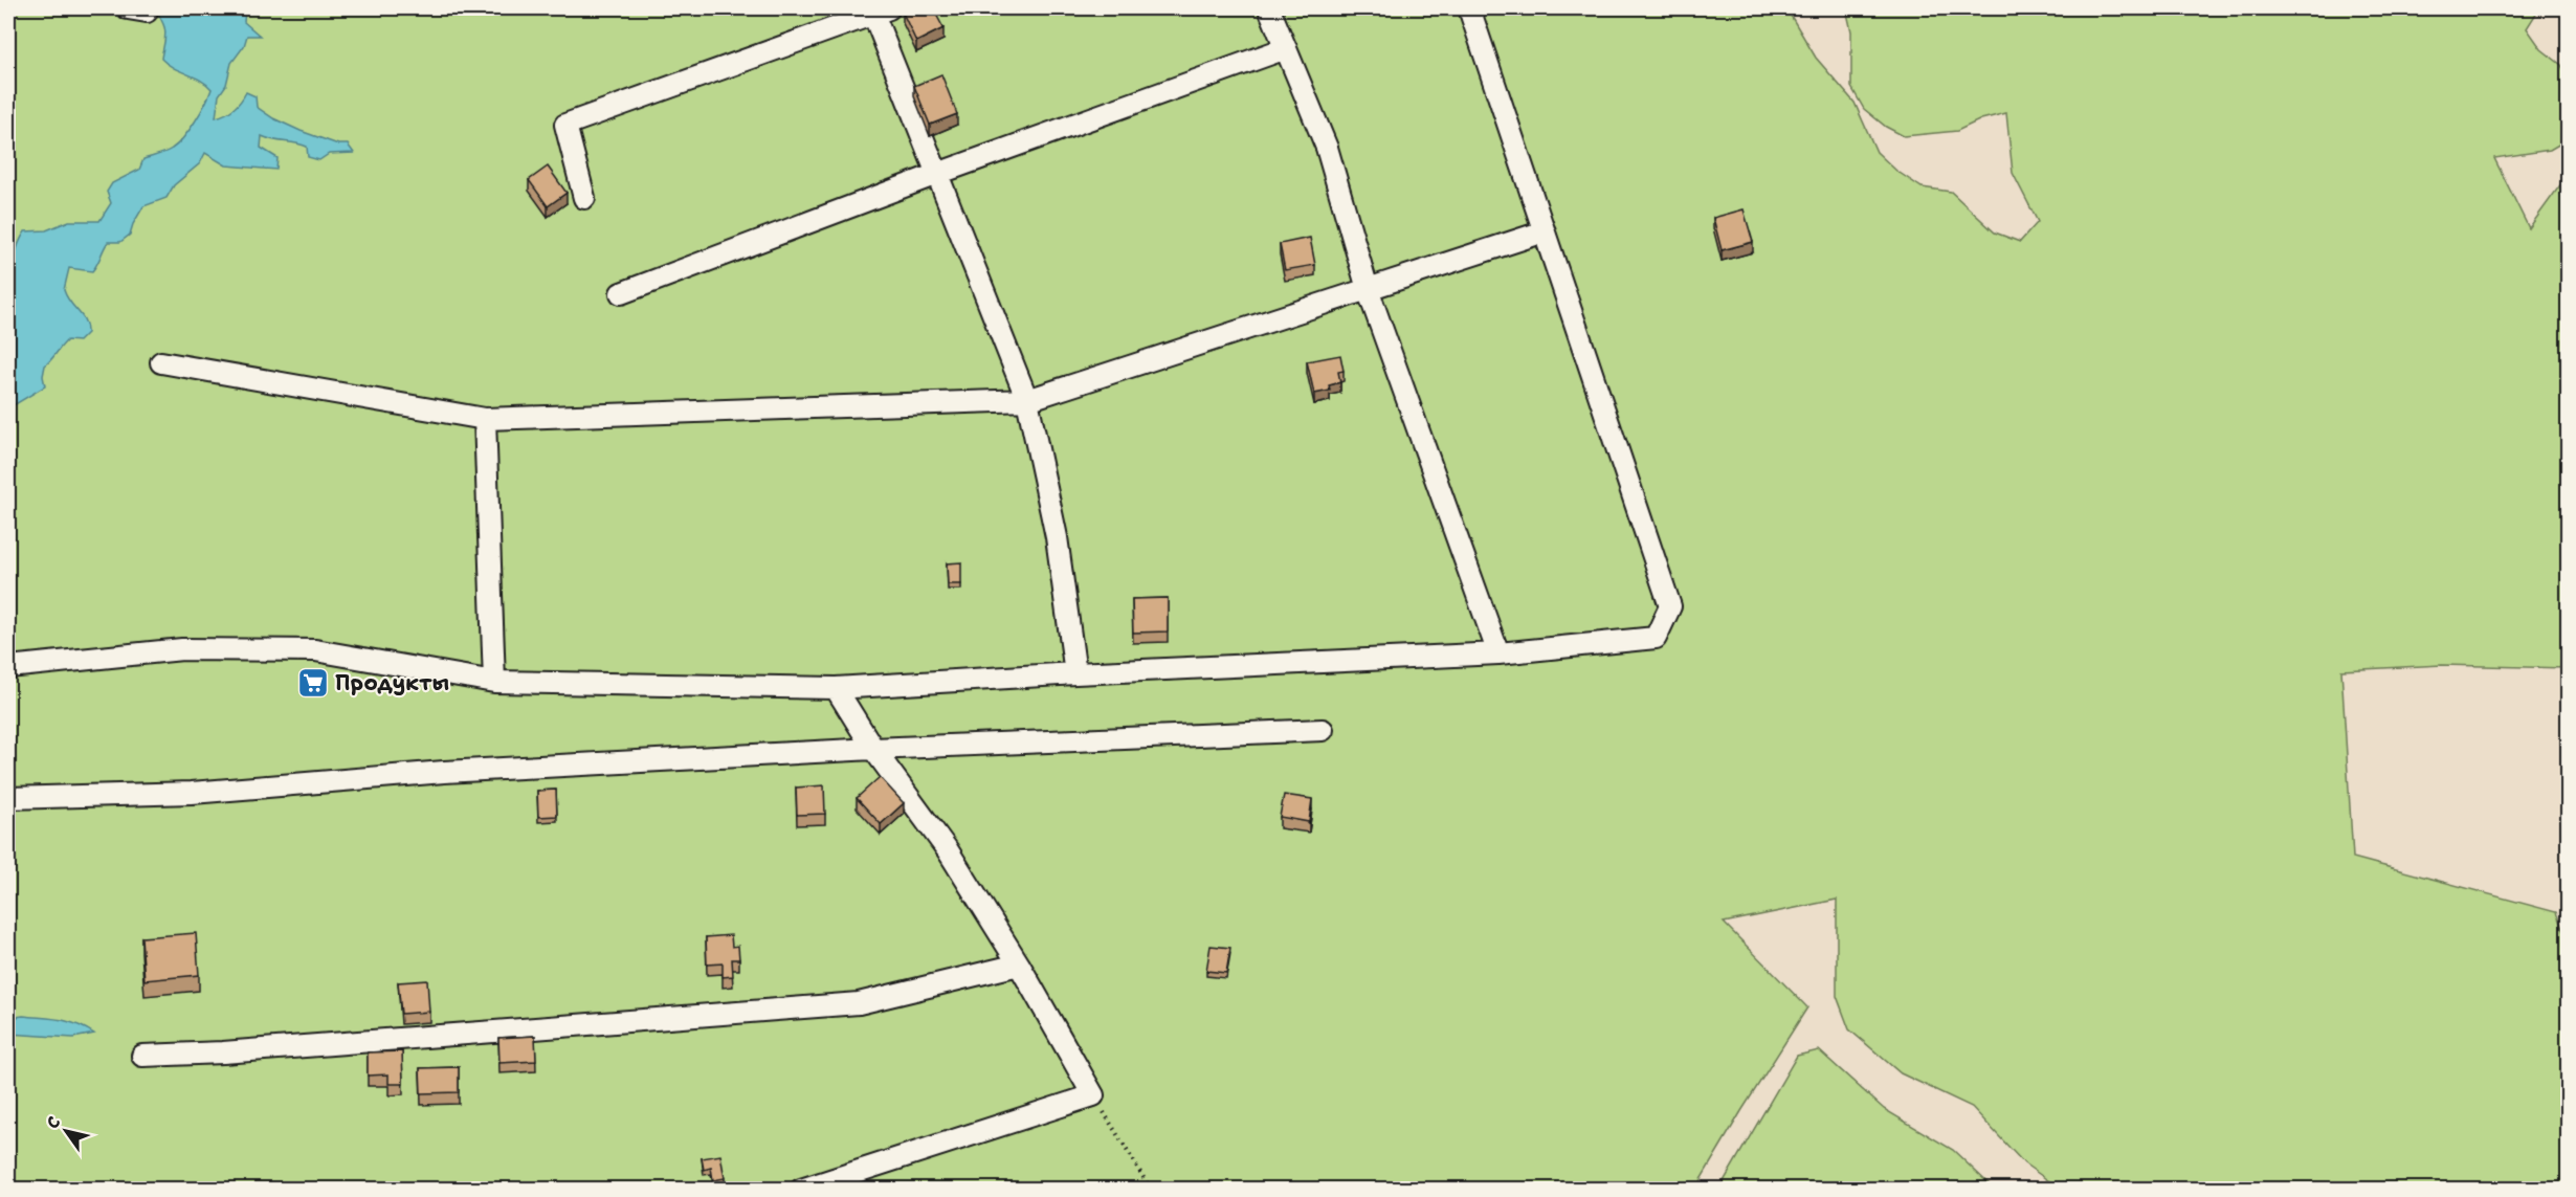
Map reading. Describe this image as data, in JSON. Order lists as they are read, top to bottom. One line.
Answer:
{"places":{"supermarket":["Продукты"]},"north":"top left"}
